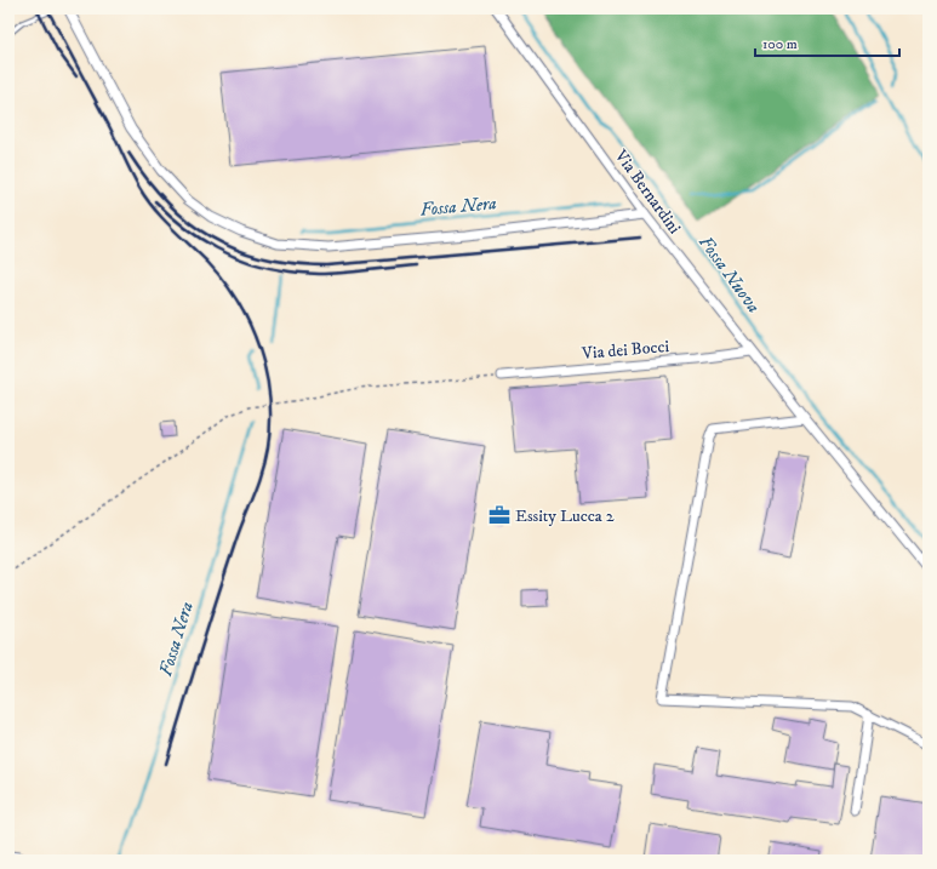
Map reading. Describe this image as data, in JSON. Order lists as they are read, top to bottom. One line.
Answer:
{"streets":{"street":["Via Bernardini","Via dei Bocci"]},"crossings":[["Via Bernardini","Via dei Bocci"]],"water":["Fossa Nera","Fossa Nuova"],"places":{"office":["Essity Lucca 2"]},"scale_bar":"100 m"}
